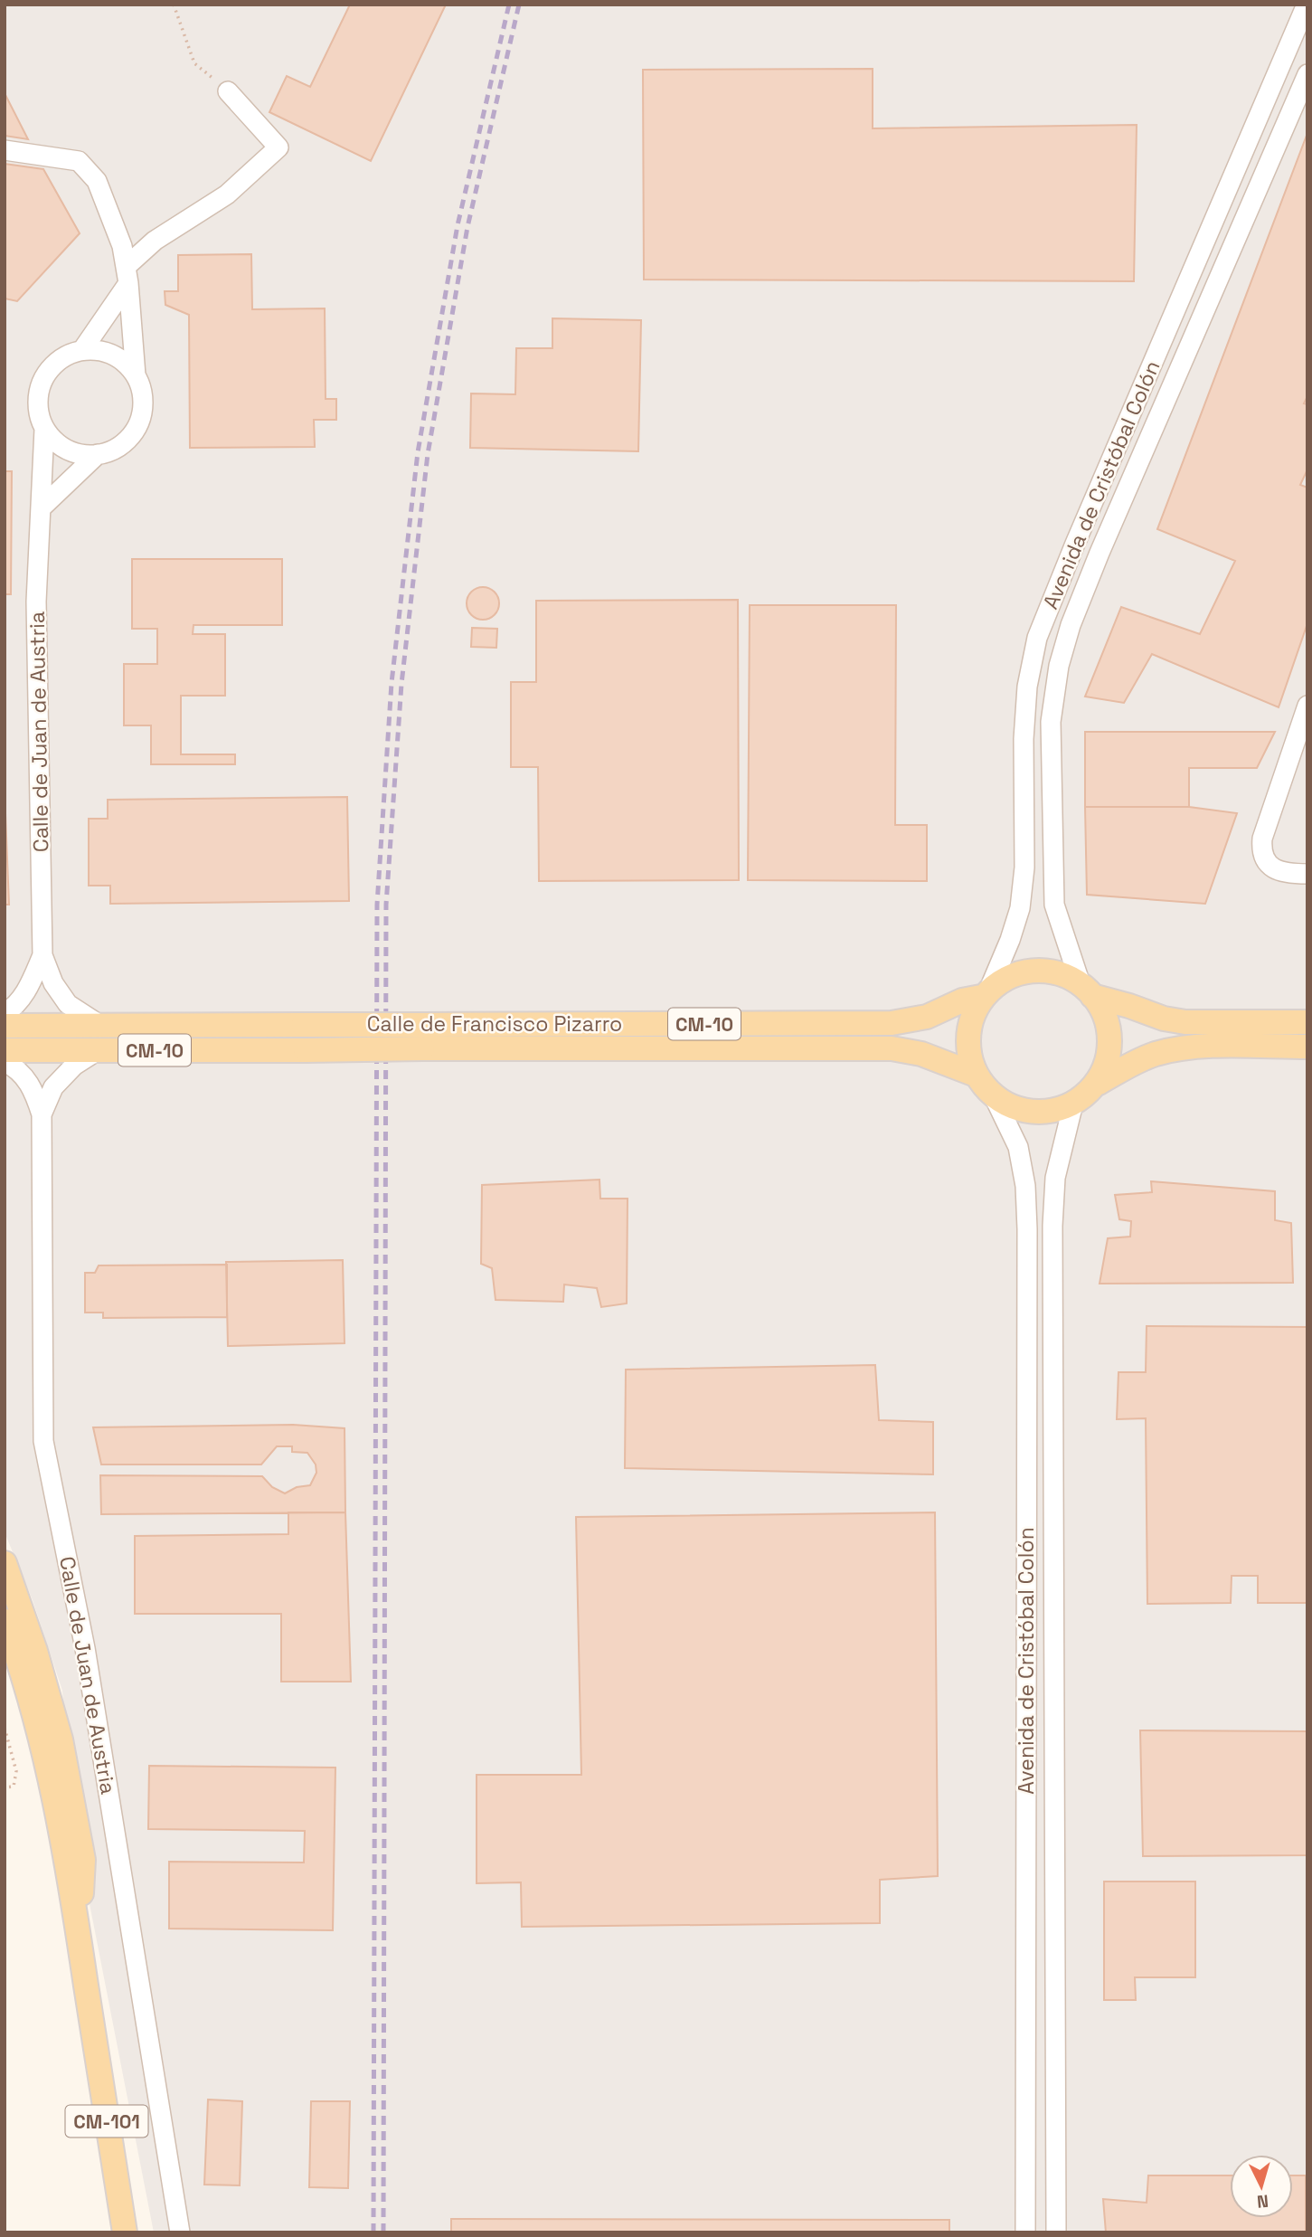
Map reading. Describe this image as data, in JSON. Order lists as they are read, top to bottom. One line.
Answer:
{"streets":{"main road":["Calle de Francisco Pizarro","CM-10","CM-101"],"street":["Avenida de Cristóbal Colón","Calle de Juan de Austria"]},"crossings":[["Avenida de Cristóbal Colón","Calle de Francisco Pizarro"],["Avenida de Cristóbal Colón","CM-10"],["Calle de Francisco Pizarro","CM-10"]],"north":"bottom"}
